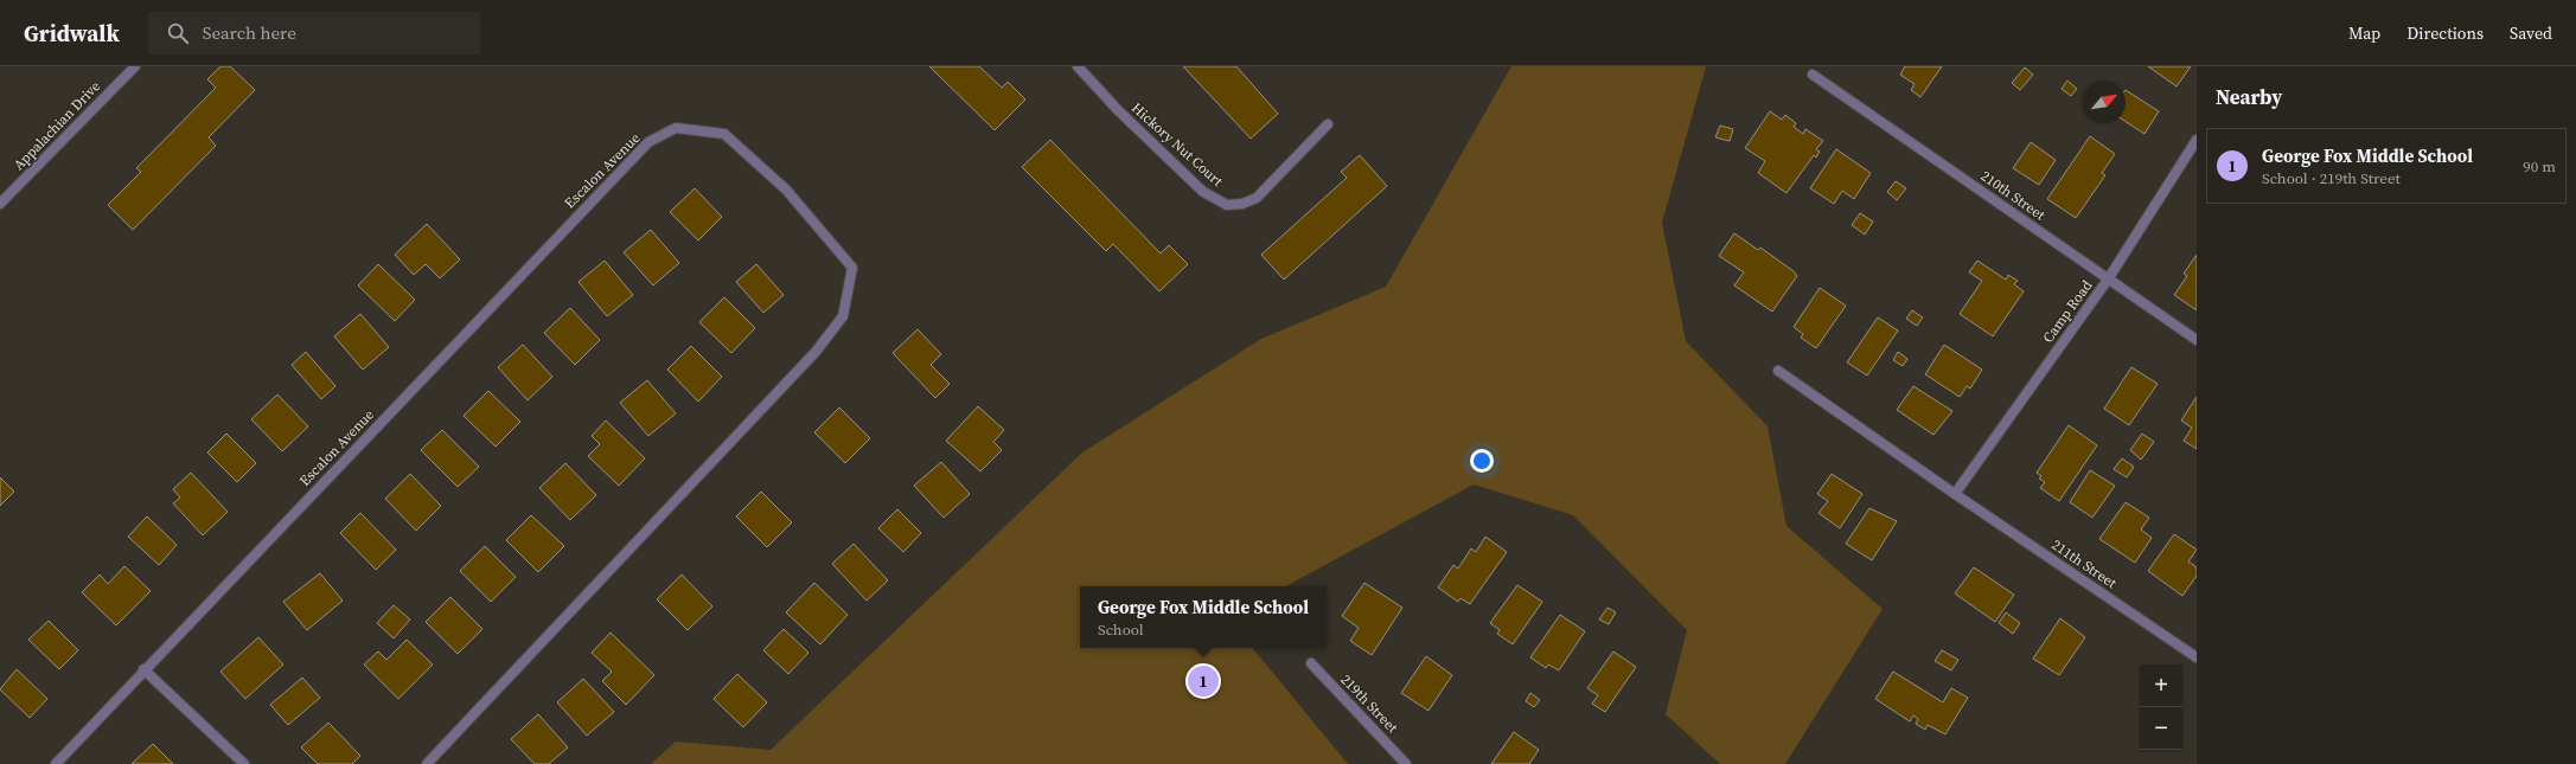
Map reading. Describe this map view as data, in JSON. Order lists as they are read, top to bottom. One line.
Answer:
{"streets":{"street":["Appalachian Drive","Hickory Nut Court","Escalon Avenue","210th Street","Camp Road","211th Street","219th Street"]},"crossings":[["210th Street","Camp Road"],["Camp Road","211th Street"]],"north":"top right","page":{"header":"Gridwalk","search":"Search here","nav":["Map","Directions","Saved"],"heading":"Nearby","list":[{"mark":"1","name":"George Fox Middle School","note":"School · 219th Street","value":"90 m"}],"popup":["George Fox Middle School","School"],"pins":"1","map_buttons":["+","−"]}}
